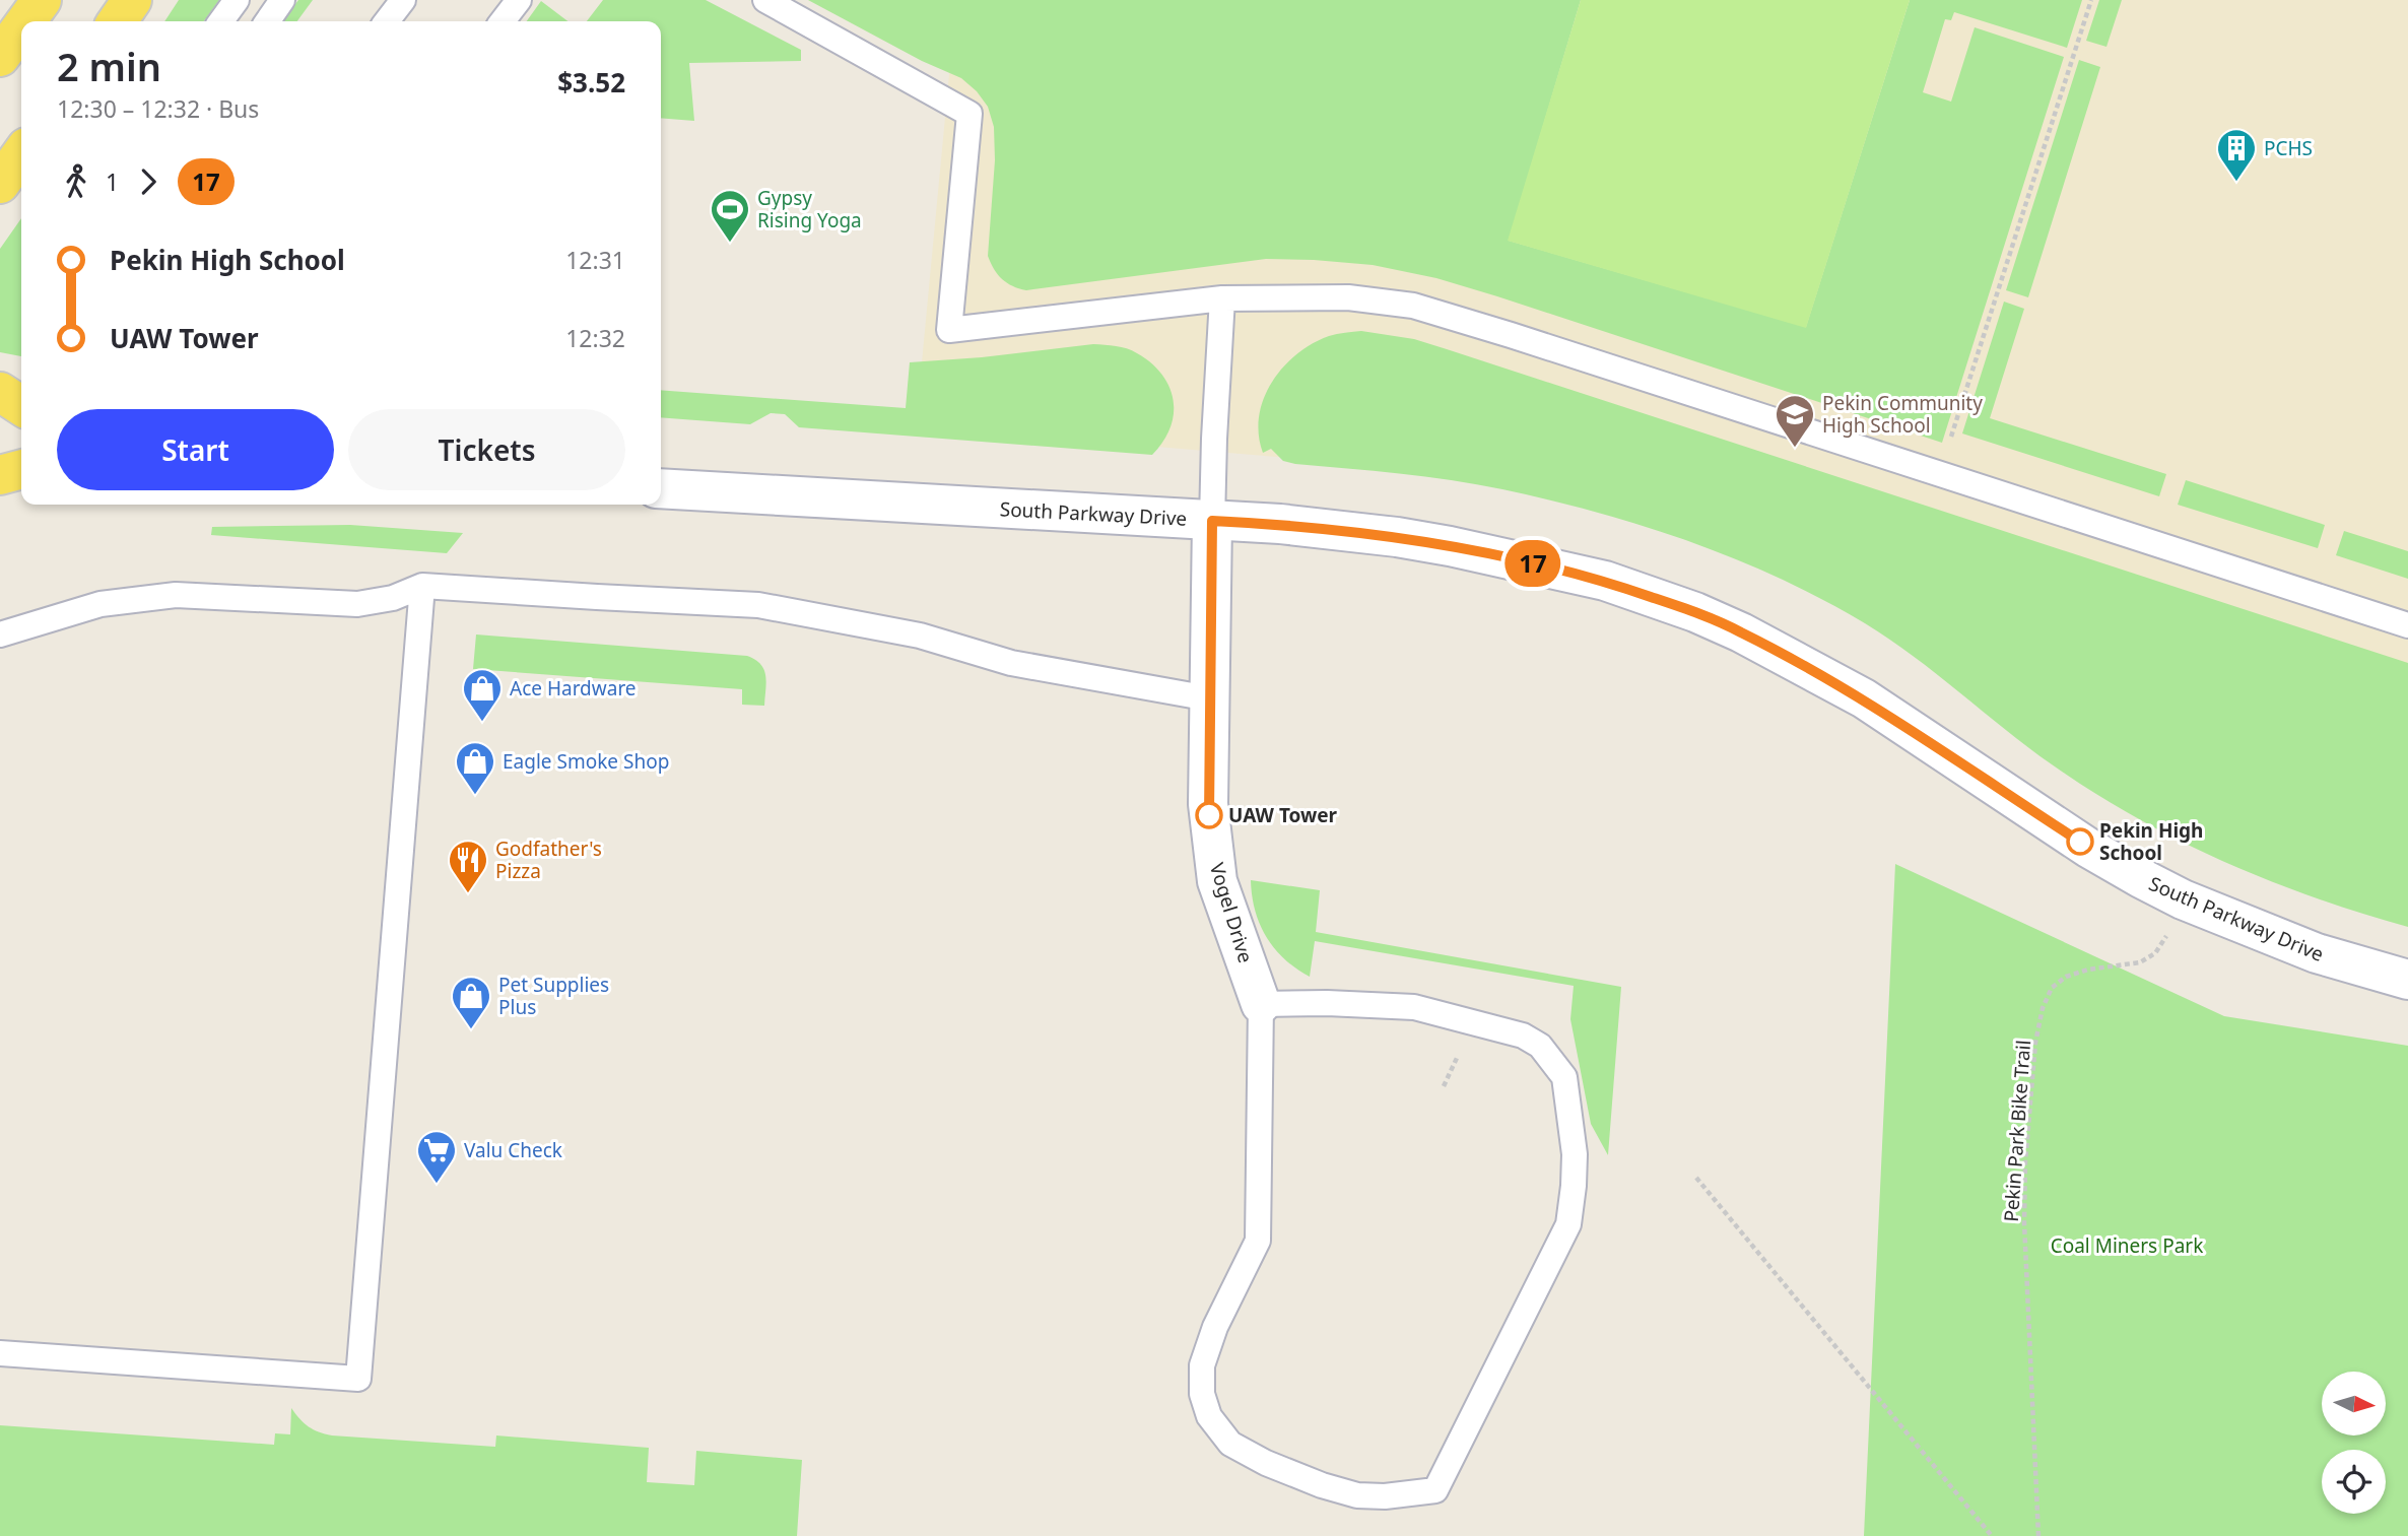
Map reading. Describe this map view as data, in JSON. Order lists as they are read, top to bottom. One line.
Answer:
{"streets":{"main road":["South Parkway Drive","Vogel Drive"],"path":["Pekin Park Bike Trail"]},"crossings":[["South Parkway Drive","Vogel Drive"],["South Parkway Drive","Pekin Park Bike Trail"]],"parks":["Coal Miners Park"],"places":{"building":["PCHS"],"sports":["Gypsy Rising Yoga"],"school or university":["Pekin Community High School"],"shop":["Ace Hardware","Eagle Smoke Shop","Pet Supplies Plus"],"other":["UAW Tower","Pekin High School"],"restaurant":["Godfather's Pizza"],"supermarket":["Valu Check"]},"lines":["bus line 17"],"north":"right","page":{"on_map":"17","heading":["2 min","12:30 – 12:32 · Bus","$3.52"],"legs":["1","17"],"list":[{"name":"Pekin High School","value":"12:31"},{"name":"UAW Tower","value":"12:32"}],"buttons":["Start","Tickets"]}}
